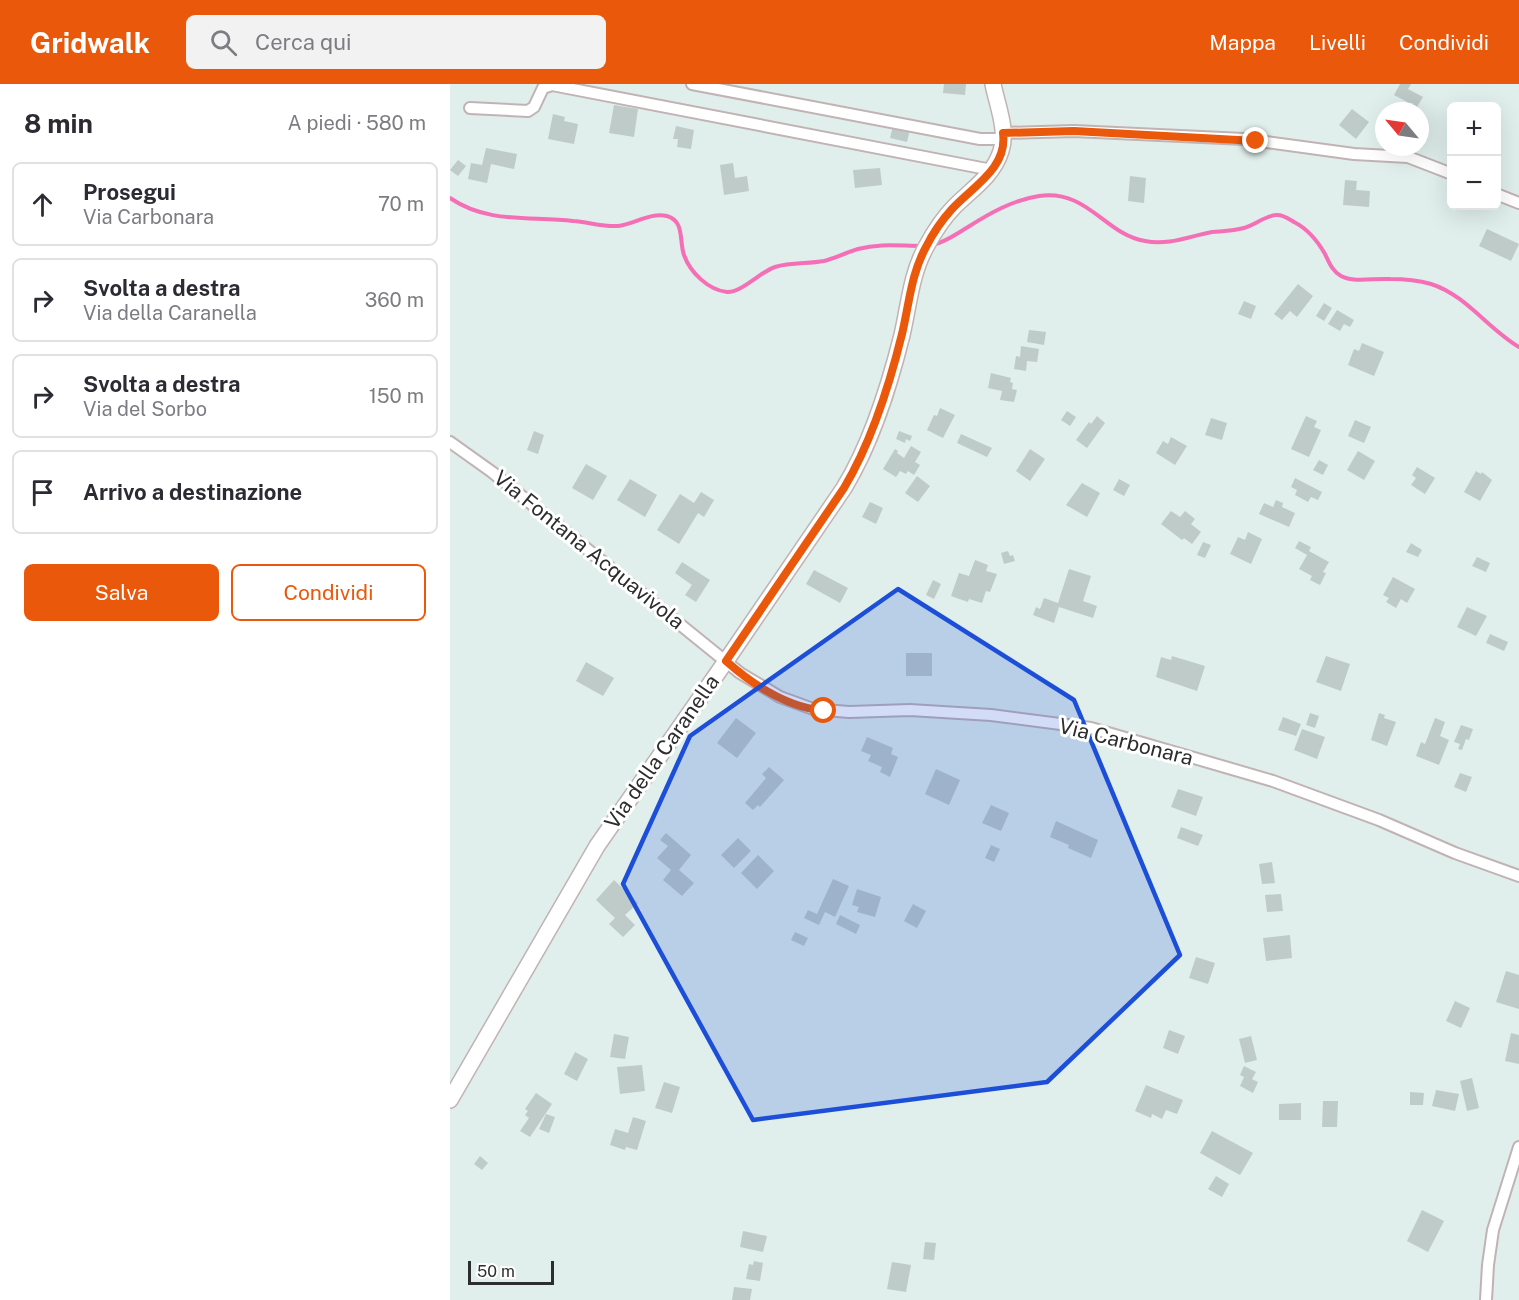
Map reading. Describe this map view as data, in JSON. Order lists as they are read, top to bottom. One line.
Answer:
{"streets":{"main road":["Via della Caranella"],"street":["Via Fontana Acquavivola","Via Carbonara"]},"crossings":[["Via Fontana Acquavivola","Via Carbonara"],["Via Fontana Acquavivola","Via della Caranella"],["Via Carbonara","Via della Caranella"]],"scale_bar":"50 m","north":"top left","page":{"header":"Gridwalk","search":"Cerca qui","nav":["Mappa","Livelli","Condividi"],"heading":["8 min","A piedi · 580 m"],"map_buttons":["+","−"],"list":[["Prosegui","Via Carbonara","70 m"],["Svolta a destra","Via della Caranella","360 m"],["Svolta a destra","Via del Sorbo","150 m"],"Arrivo a destinazione"],"buttons":["Salva","Condividi"],"scale":"50 m"}}
